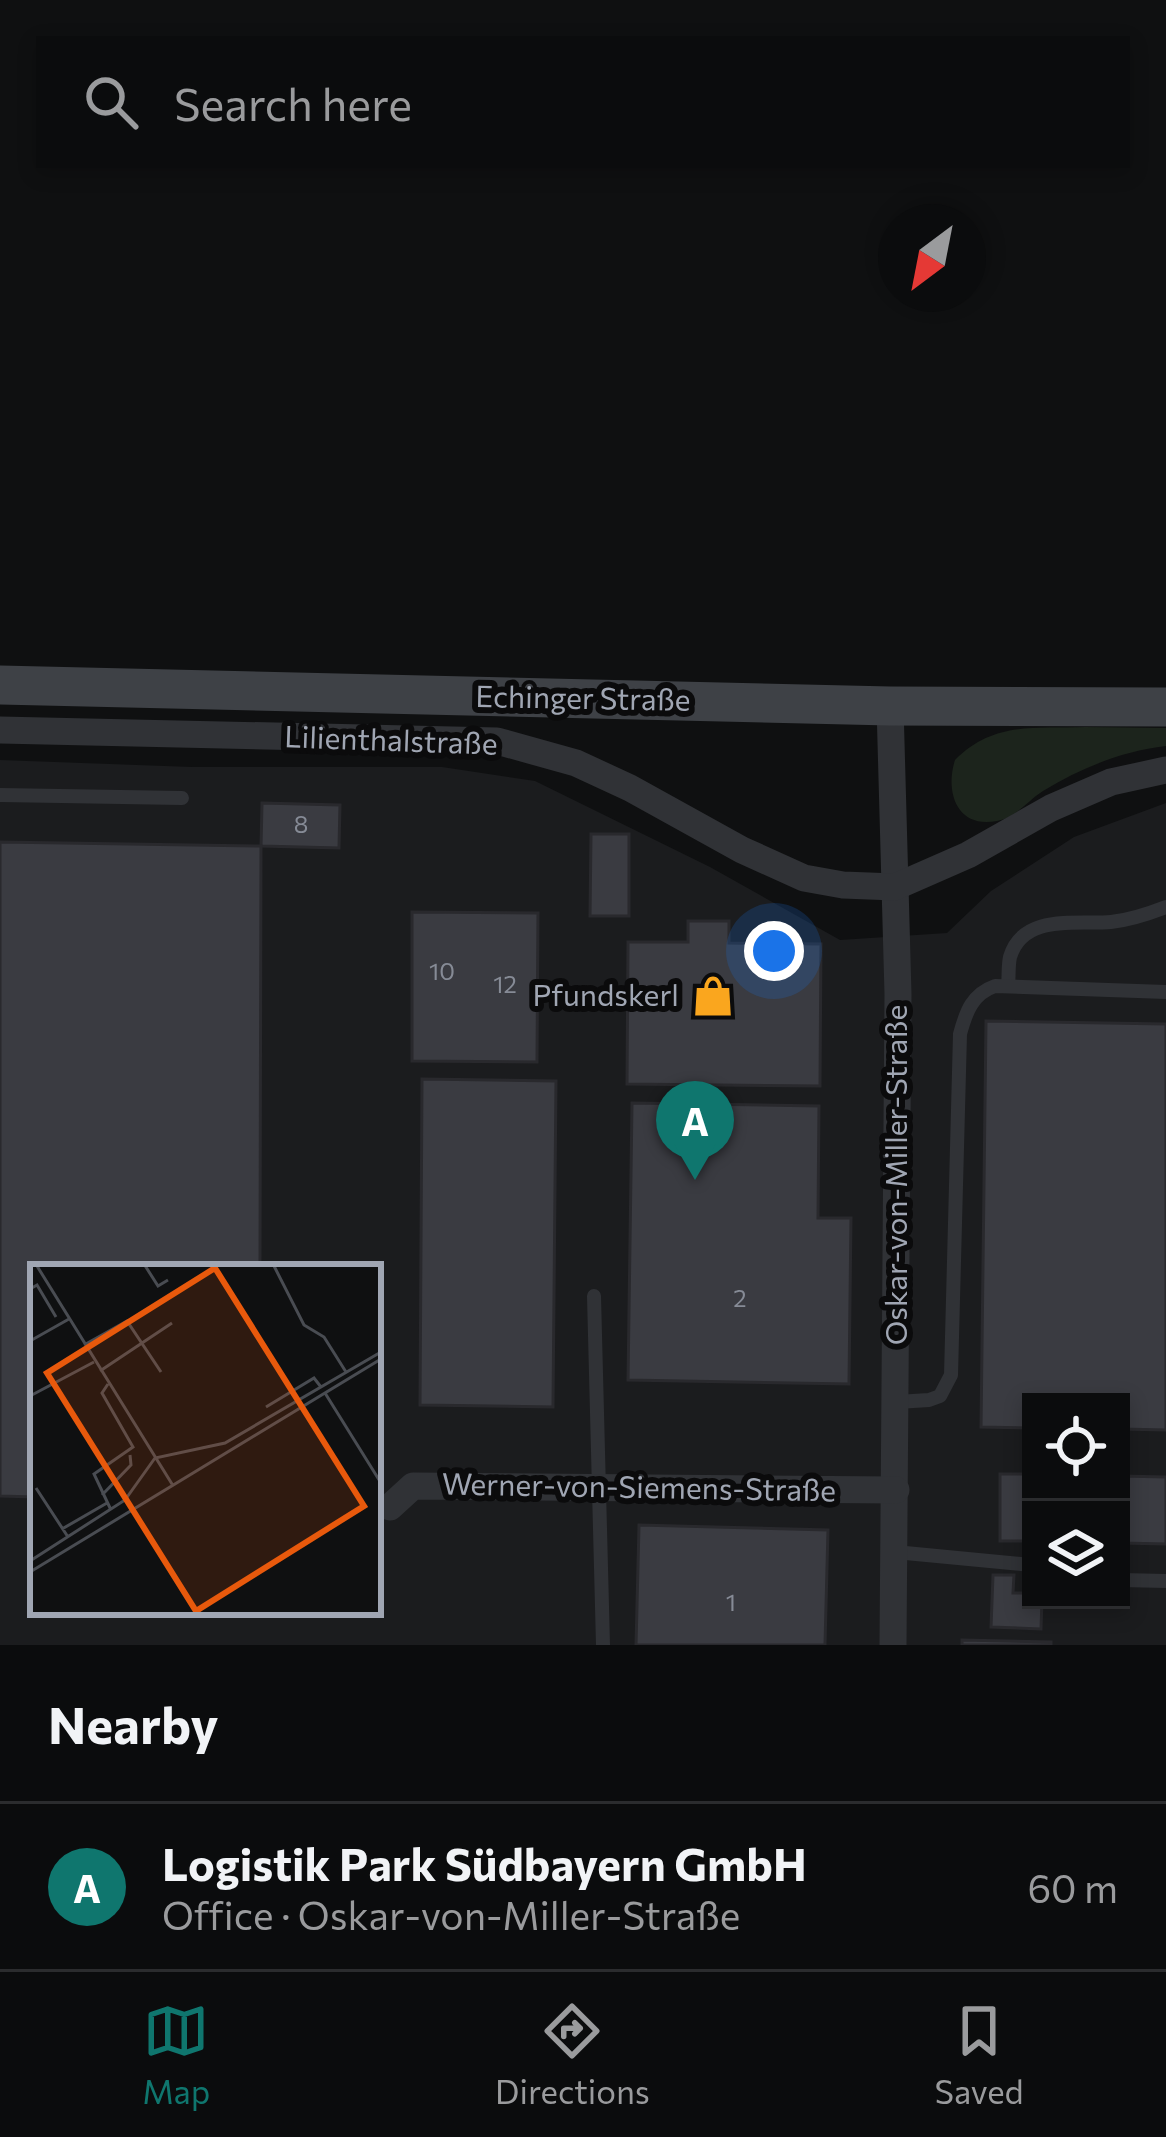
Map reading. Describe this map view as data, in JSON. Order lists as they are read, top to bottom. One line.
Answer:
{"streets":{"main road":["Echinger Straße"],"street":["Lilienthalstraße","Oskar-von-Miller-Straße","Werner-von-Siemens-Straße"]},"crossings":[["Echinger Straße","Oskar-von-Miller-Straße"],["Lilienthalstraße","Oskar-von-Miller-Straße"],["Oskar-von-Miller-Straße","Werner-von-Siemens-Straße"]],"places":{"shop":["Pfundskerl"]},"house_numbers":["8","10","12","2","1"],"north":"bottom left","page":{"search":"Search here","pins":"A","heading":"Nearby","list":[{"mark":"A","name":"Logistik Park Südbayern GmbH","note":"Office · Oskar-von-Miller-Straße","value":"60 m"}],"nav":["Map","Directions","Saved"]}}
